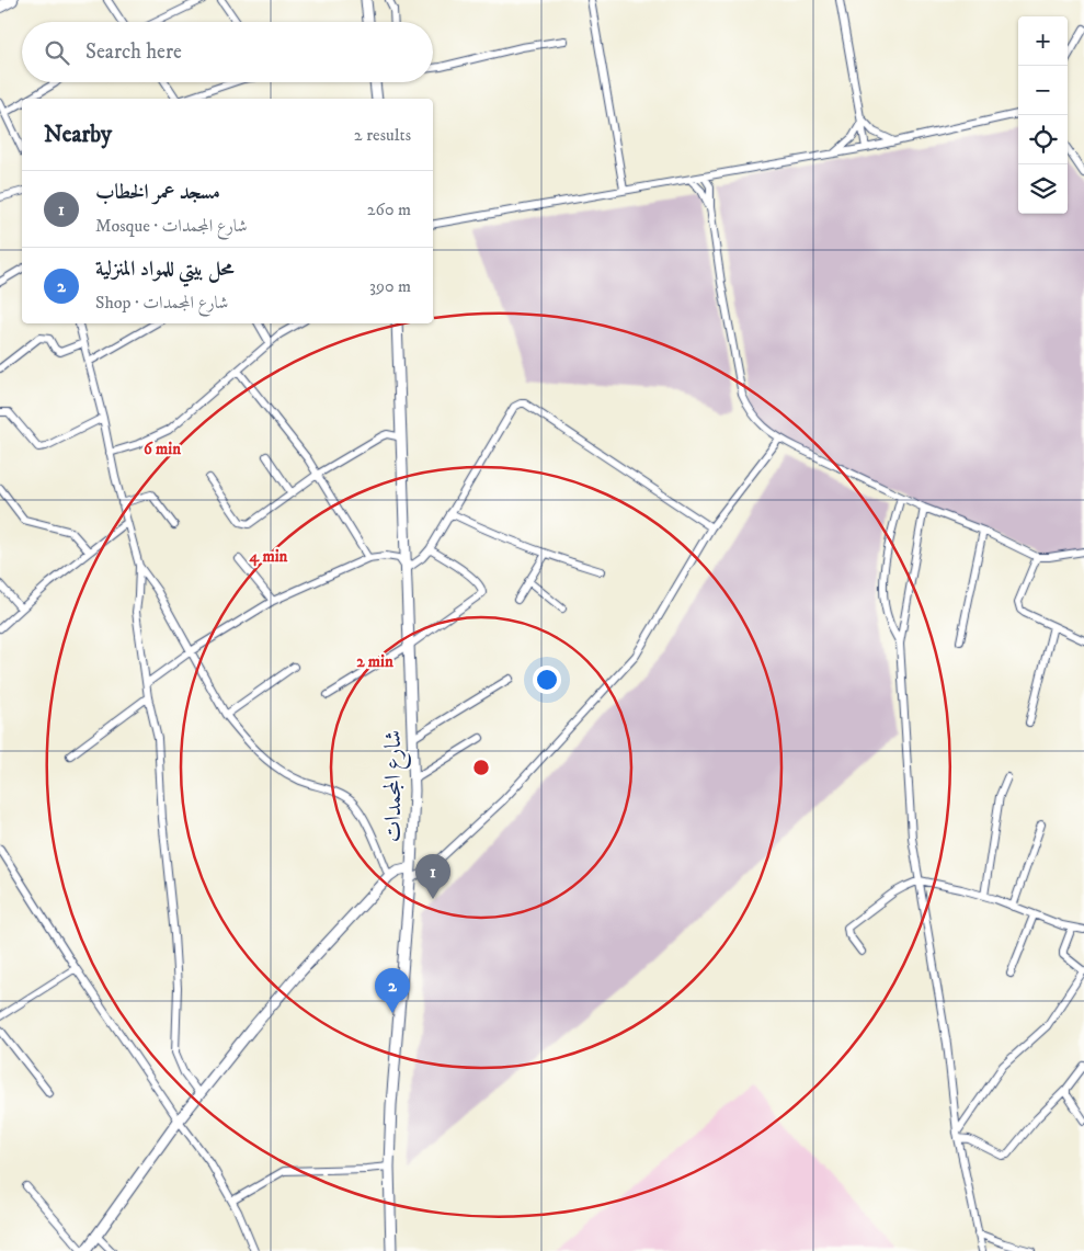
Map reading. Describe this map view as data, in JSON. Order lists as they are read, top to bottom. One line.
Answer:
{"streets":{"main road":["شارع المجمدات"]},"page":{"map_buttons":["+","−"],"search":"Search here","heading":["Nearby","2 results"],"list":[{"mark":"1","name":"مسجد عمر الخطاب","note":"Mosque · شارع المجمدات","value":"260 m"},{"mark":"2","name":"محل بيتي للمواد المنزلية","note":"Shop · شارع المجمدات","value":"390 m"}],"pins":["1","2"]},"rings":["6 min","4 min","2 min"]}
